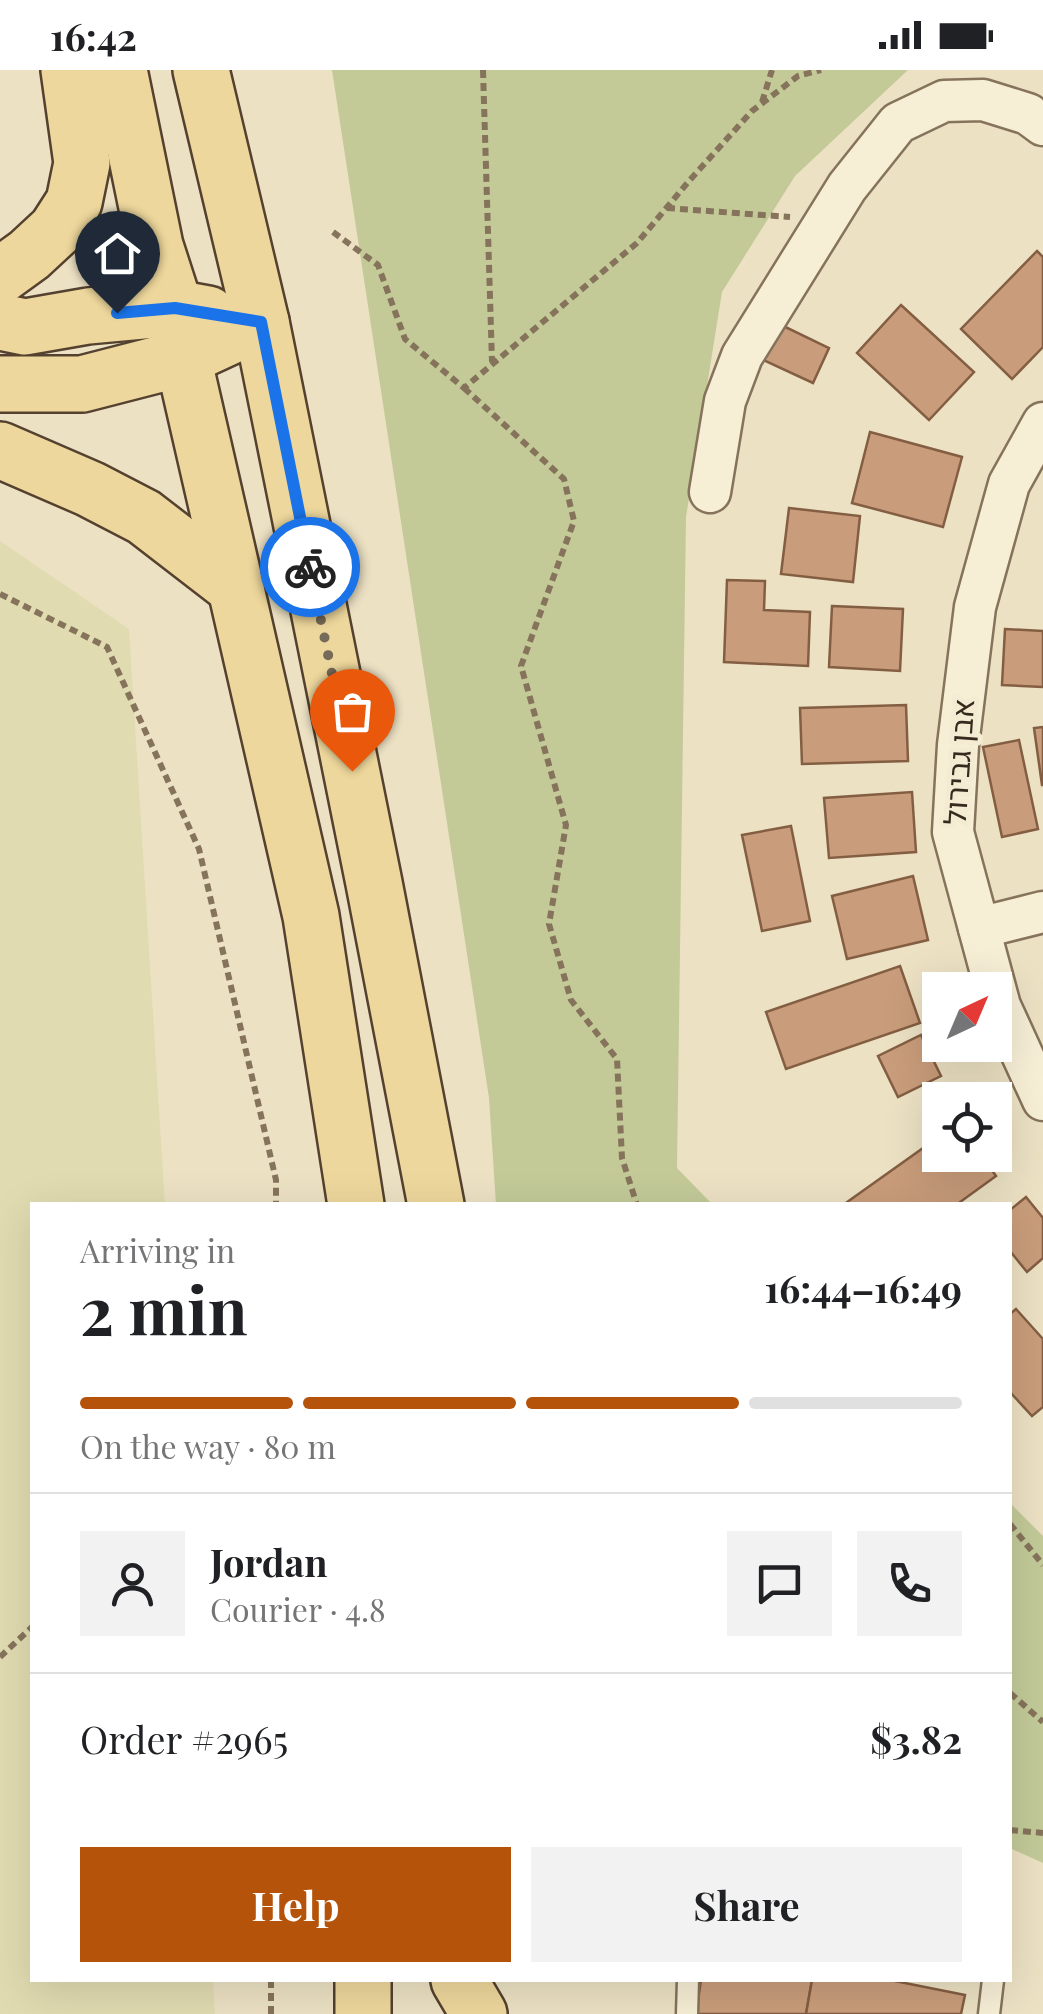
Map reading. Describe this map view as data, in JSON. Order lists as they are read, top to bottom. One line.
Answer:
{"streets":{"street":["אבן גבירול"]},"north":"top right","page":{"status":"16:42","heading":["2 min","Arriving in","16:44–16:49"],"panel":["Jordan","Courier · 4.8","Order #2965","$3.82"],"bar":"On the way · 80 m","buttons":["Help","Share"]}}
